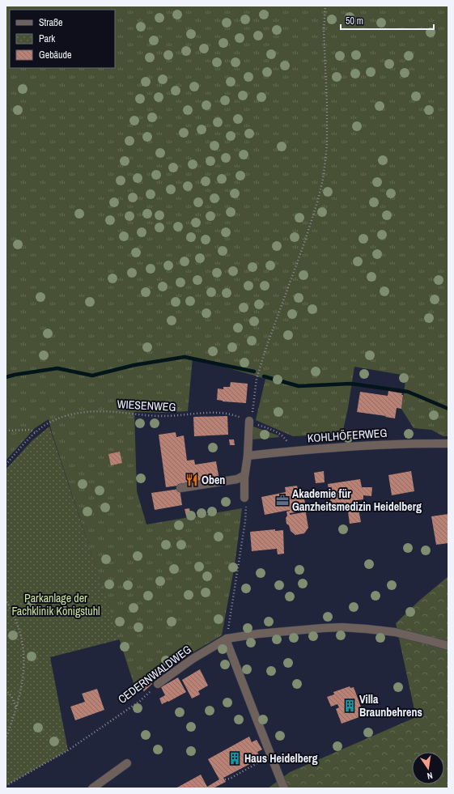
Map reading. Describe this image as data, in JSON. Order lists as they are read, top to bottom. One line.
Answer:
{"streets":{"street":["KOHLHÖFERWEG","CEDERNWALDWEG"],"path":["WIESENWEG"]},"crossings":[["WIESENWEG","KOHLHÖFERWEG"]],"parks":["Parkanlage der Fachklinik Königstuhl"],"places":{"restaurant":["Oben"],"office":["Akademie für Ganzheitsmedizin Heidelberg"],"building":["Villa Braunbehrens","Haus Heidelberg"]},"legend":["Straße","Park","Gebäude"],"scale_bar":"50 m","north":"bottom"}
